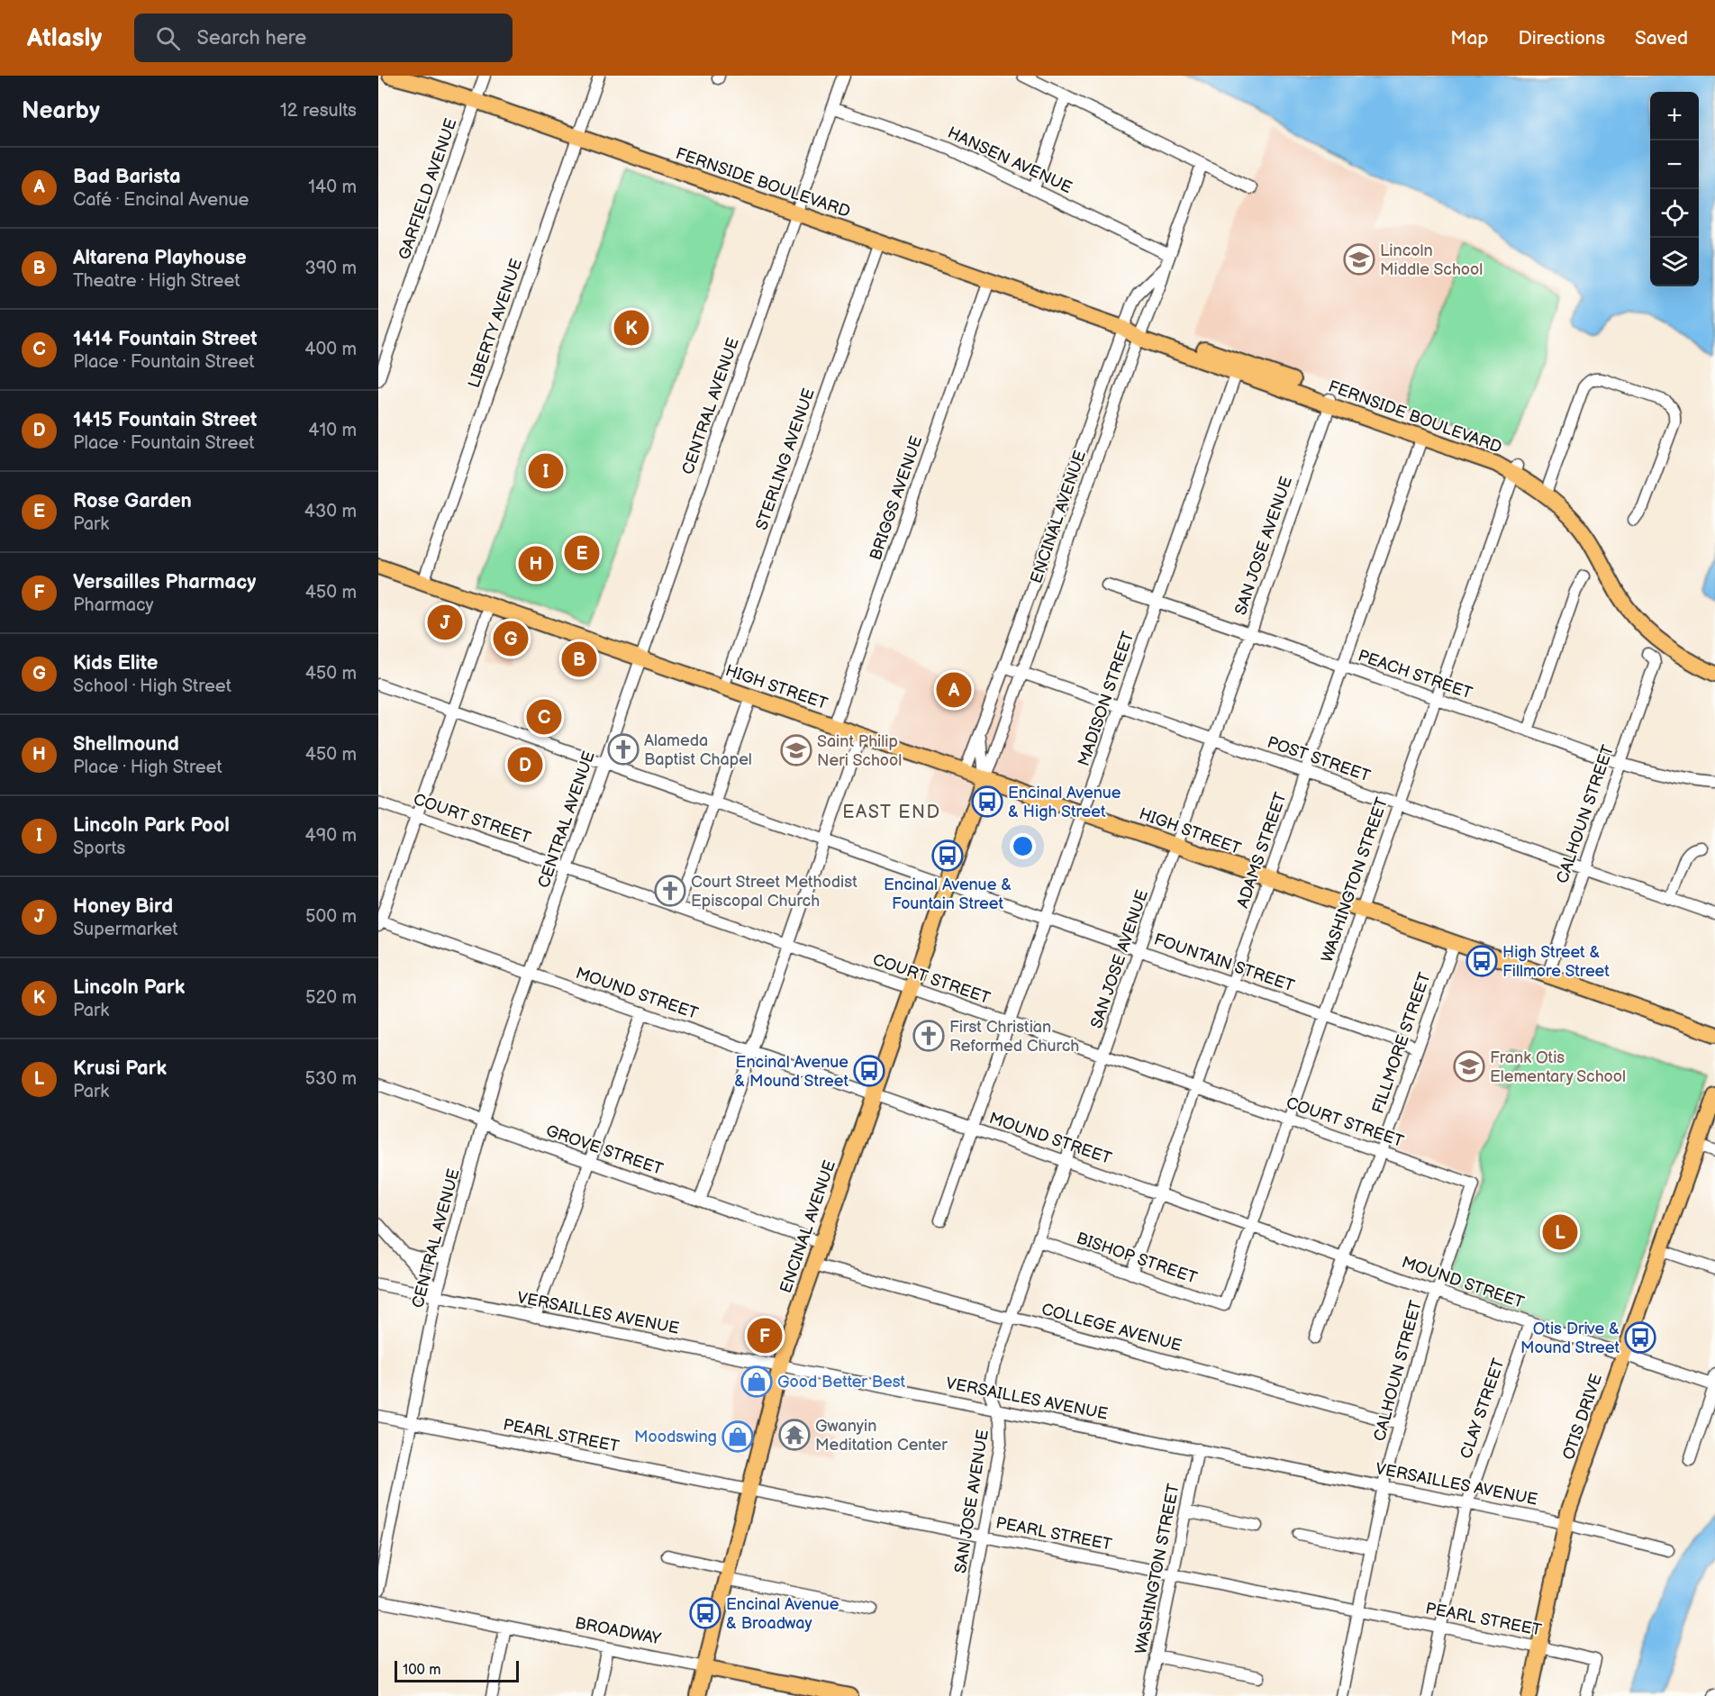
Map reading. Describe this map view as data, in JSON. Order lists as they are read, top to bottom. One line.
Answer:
{"streets":{"main road":["FERNSIDE BOULEVARD","ENCINAL AVENUE","HIGH STREET","OTIS DRIVE","BROADWAY"],"street":["HANSEN AVENUE","GARFIELD AVENUE","LIBERTY AVENUE","CENTRAL AVENUE","STERLING AVENUE","BRIGGS AVENUE","SAN JOSE AVENUE","PEACH STREET","MADISON STREET","POST STREET","CALHOUN STREET","COURT STREET","ADAMS STREET","WASHINGTON STREET","FOUNTAIN STREET","MOUND STREET","FILLMORE STREET","GROVE STREET","BISHOP STREET","VERSAILLES AVENUE","COLLEGE AVENUE","CLAY STREET","PEARL STREET"]},"crossings":[["HANSEN AVENUE","CENTRAL AVENUE"],["HANSEN AVENUE","ENCINAL AVENUE"],["FERNSIDE BOULEVARD","GARFIELD AVENUE"],["FERNSIDE BOULEVARD","LIBERTY AVENUE"],["FERNSIDE BOULEVARD","CENTRAL AVENUE"],["FERNSIDE BOULEVARD","STERLING AVENUE"],["FERNSIDE BOULEVARD","BRIGGS AVENUE"],["FERNSIDE BOULEVARD","ENCINAL AVENUE"],["FERNSIDE BOULEVARD","SAN JOSE AVENUE"],["FERNSIDE BOULEVARD","MADISON STREET"],["FERNSIDE BOULEVARD","ADAMS STREET"],["FERNSIDE BOULEVARD","WASHINGTON STREET"],["LIBERTY AVENUE","HIGH STREET"],["CENTRAL AVENUE","HIGH STREET"],["CENTRAL AVENUE","COURT STREET"],["CENTRAL AVENUE","FOUNTAIN STREET"],["CENTRAL AVENUE","MOUND STREET"],["CENTRAL AVENUE","GROVE STREET"],["CENTRAL AVENUE","VERSAILLES AVENUE"],["CENTRAL AVENUE","PEARL STREET"],["STERLING AVENUE","HIGH STREET"],["BRIGGS AVENUE","HIGH STREET"],["ENCINAL AVENUE","HIGH STREET"],["ENCINAL AVENUE","POST STREET"],["ENCINAL AVENUE","COURT STREET"],["ENCINAL AVENUE","FOUNTAIN STREET"],["ENCINAL AVENUE","MOUND STREET"],["ENCINAL AVENUE","GROVE STREET"],["ENCINAL AVENUE","VERSAILLES AVENUE"],["ENCINAL AVENUE","COLLEGE AVENUE"],["ENCINAL AVENUE","PEARL STREET"],["ENCINAL AVENUE","BROADWAY"],["SAN JOSE AVENUE","PEACH STREET"],["SAN JOSE AVENUE","HIGH STREET"],["SAN JOSE AVENUE","POST STREET"],["SAN JOSE AVENUE","COURT STREET"],["SAN JOSE AVENUE","FOUNTAIN STREET"],["SAN JOSE AVENUE","MOUND STREET"],["SAN JOSE AVENUE","BISHOP STREET"],["SAN JOSE AVENUE","VERSAILLES AVENUE"],["SAN JOSE AVENUE","COLLEGE AVENUE"],["SAN JOSE AVENUE","PEARL STREET"],["PEACH STREET","MADISON STREET"],["PEACH STREET","CALHOUN STREET"],["PEACH STREET","ADAMS STREET"],["PEACH STREET","WASHINGTON STREET"],["HIGH STREET","MADISON STREET"],["HIGH STREET","CALHOUN STREET"],["HIGH STREET","ADAMS STREET"],["HIGH STREET","WASHINGTON STREET"],["HIGH STREET","FILLMORE STREET"],["MADISON STREET","POST STREET"],["MADISON STREET","COURT STREET"],["MADISON STREET","FOUNTAIN STREET"],["MADISON STREET","MOUND STREET"],["POST STREET","CALHOUN STREET"],["POST STREET","ADAMS STREET"],["POST STREET","WASHINGTON STREET"],["CALHOUN STREET","COURT STREET"],["CALHOUN STREET","MOUND STREET"],["CALHOUN STREET","VERSAILLES AVENUE"],["CALHOUN STREET","COLLEGE AVENUE"],["CALHOUN STREET","PEARL STREET"],["COURT STREET","ADAMS STREET"],["COURT STREET","WASHINGTON STREET"],["COURT STREET","FILLMORE STREET"],["ADAMS STREET","FOUNTAIN STREET"],["ADAMS STREET","MOUND STREET"],["ADAMS STREET","BISHOP STREET"],["WASHINGTON STREET","FOUNTAIN STREET"],["WASHINGTON STREET","MOUND STREET"],["WASHINGTON STREET","BISHOP STREET"],["WASHINGTON STREET","VERSAILLES AVENUE"],["WASHINGTON STREET","PEARL STREET"],["FOUNTAIN STREET","FILLMORE STREET"],["MOUND STREET","FILLMORE STREET"],["MOUND STREET","CLAY STREET"],["MOUND STREET","OTIS DRIVE"],["VERSAILLES AVENUE","CLAY STREET"],["VERSAILLES AVENUE","OTIS DRIVE"],["CLAY STREET","PEARL STREET"],["OTIS DRIVE","PEARL STREET"]],"districts":["EAST END"],"places":{"school or university":["Lincoln Middle School","Saint Philip Neri School","Frank Otis Elementary School"],"church":["Alameda Baptist Chapel","Court Street Methodist Episcopal Church","First Christian Reformed Church"],"bus stop":["Encinal Avenue & High Street","Encinal Avenue & Fountain Street","High Street & Fillmore Street","Encinal Avenue & Mound Street","Otis Drive & Mound Street","Encinal Avenue & Broadway"],"shop":["Good Better Best","Moodswing"],"temple":["Gwanyin Meditation Center"]},"scale_bar":"100 m","page":{"header":"Atlasly","search":"Search here","nav":["Map","Directions","Saved"],"heading":["Nearby","12 results"],"map_buttons":["+","−"],"list":[{"mark":"A","name":"Bad Barista","note":"Café · Encinal Avenue","value":"140 m"},{"mark":"B","name":"Altarena Playhouse","note":"Theatre · High Street","value":"390 m"},{"mark":"C","name":"1414 Fountain Street","note":"Place · Fountain Street","value":"400 m"},{"mark":"D","name":"1415 Fountain Street","note":"Place · Fountain Street","value":"410 m"},{"mark":"E","name":"Rose Garden","note":"Park","value":"430 m"},{"mark":"F","name":"Versailles Pharmacy","note":"Pharmacy","value":"450 m"},{"mark":"G","name":"Kids Elite","note":"School · High Street","value":"450 m"},{"mark":"H","name":"Shellmound","note":"Place · High Street","value":"450 m"},{"mark":"I","name":"Lincoln Park Pool","note":"Sports","value":"490 m"},{"mark":"J","name":"Honey Bird","note":"Supermarket","value":"500 m"},{"mark":"K","name":"Lincoln Park","note":"Park","value":"520 m"},{"mark":"L","name":"Krusi Park","note":"Park","value":"530 m"}],"pins":["K","I","E","H","J","G","B","A","C","D","L","F"],"scale":"100 m"}}
